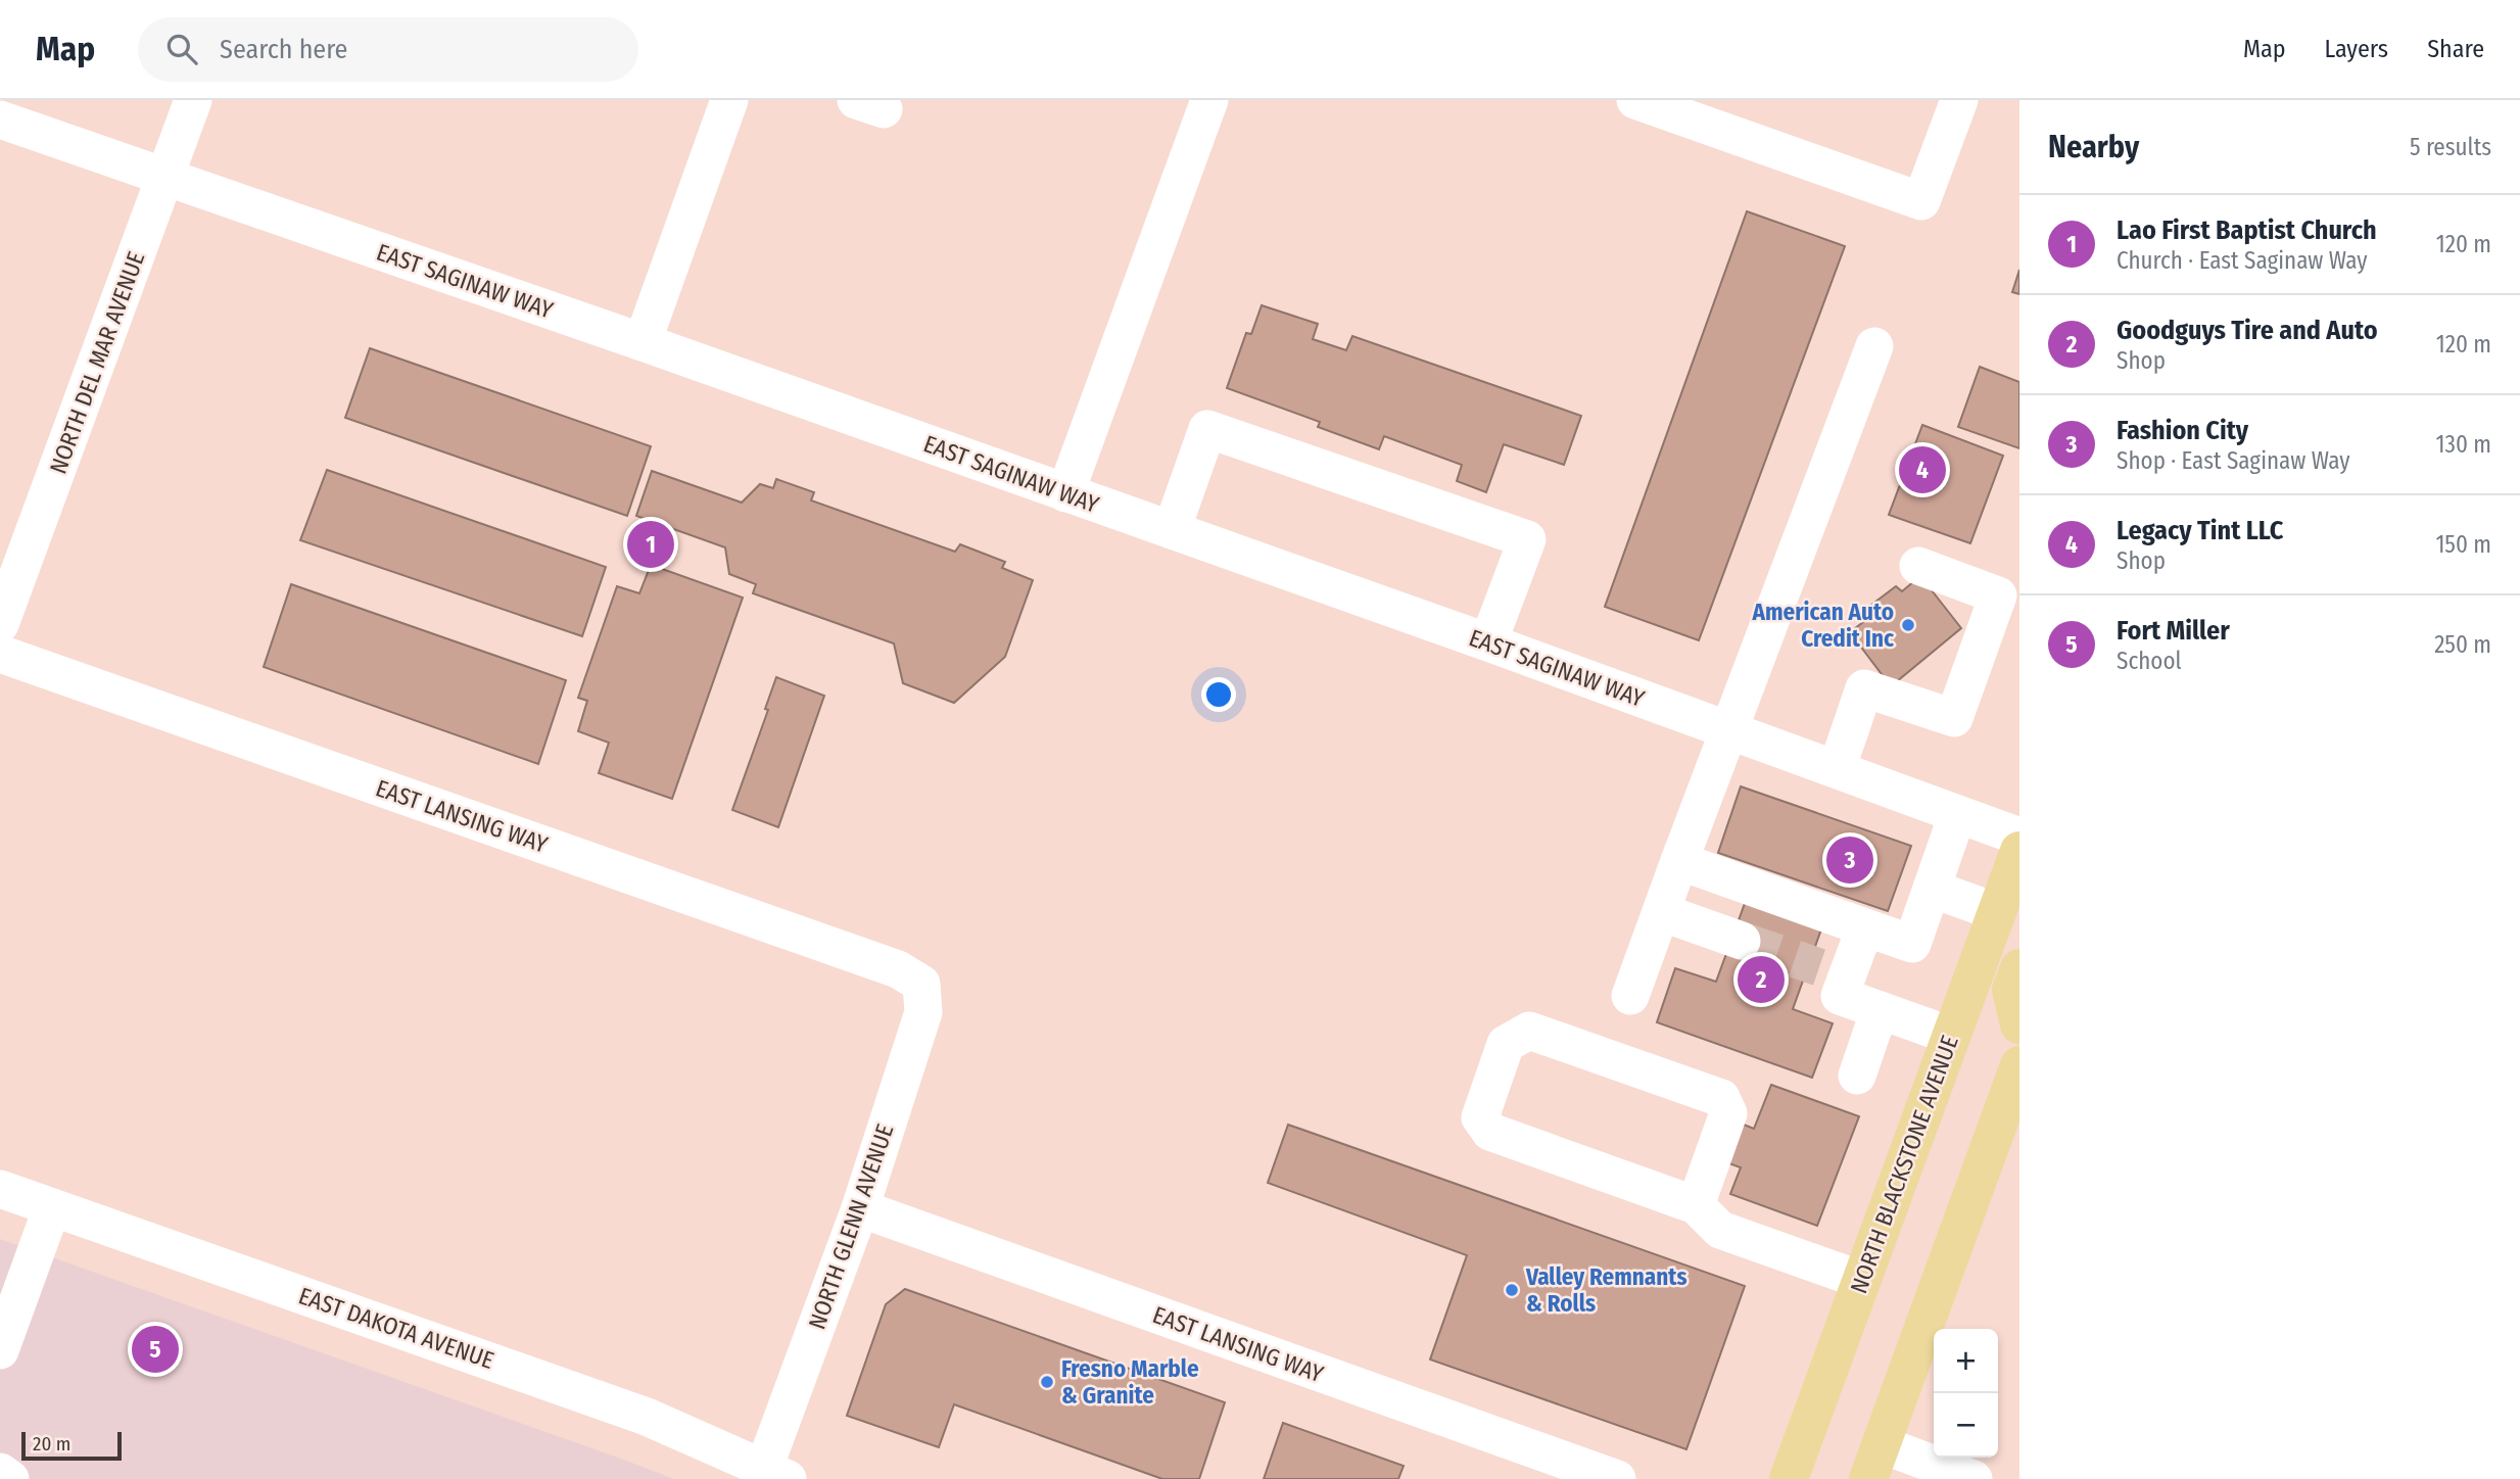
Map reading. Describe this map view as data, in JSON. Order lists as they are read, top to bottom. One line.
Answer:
{"streets":{"main road":["NORTH BLACKSTONE AVENUE"],"street":["EAST SAGINAW WAY","NORTH DEL MAR AVENUE","EAST LANSING WAY","NORTH GLENN AVENUE","EAST DAKOTA AVENUE"]},"crossings":[["EAST SAGINAW WAY","NORTH DEL MAR AVENUE"],["EAST LANSING WAY","NORTH GLENN AVENUE"],["NORTH GLENN AVENUE","EAST DAKOTA AVENUE"]],"places":["American Auto Credit Inc","Valley Remnants & Rolls","Fresno Marble & Granite"],"scale_bar":"20 m","page":{"header":"Map","search":"Search here","nav":["Map","Layers","Share"],"heading":["Nearby","5 results"],"list":[{"mark":"1","name":"Lao First Baptist Church","note":"Church · East Saginaw Way","value":"120 m"},{"mark":"2","name":"Goodguys Tire and Auto","note":"Shop","value":"120 m"},{"mark":"3","name":"Fashion City","note":"Shop · East Saginaw Way","value":"130 m"},{"mark":"4","name":"Legacy Tint LLC","note":"Shop","value":"150 m"},{"mark":"5","name":"Fort Miller","note":"School","value":"250 m"}],"pins":["4","1","3","2","5"],"map_buttons":["+","−"],"scale":"20 m"}}
